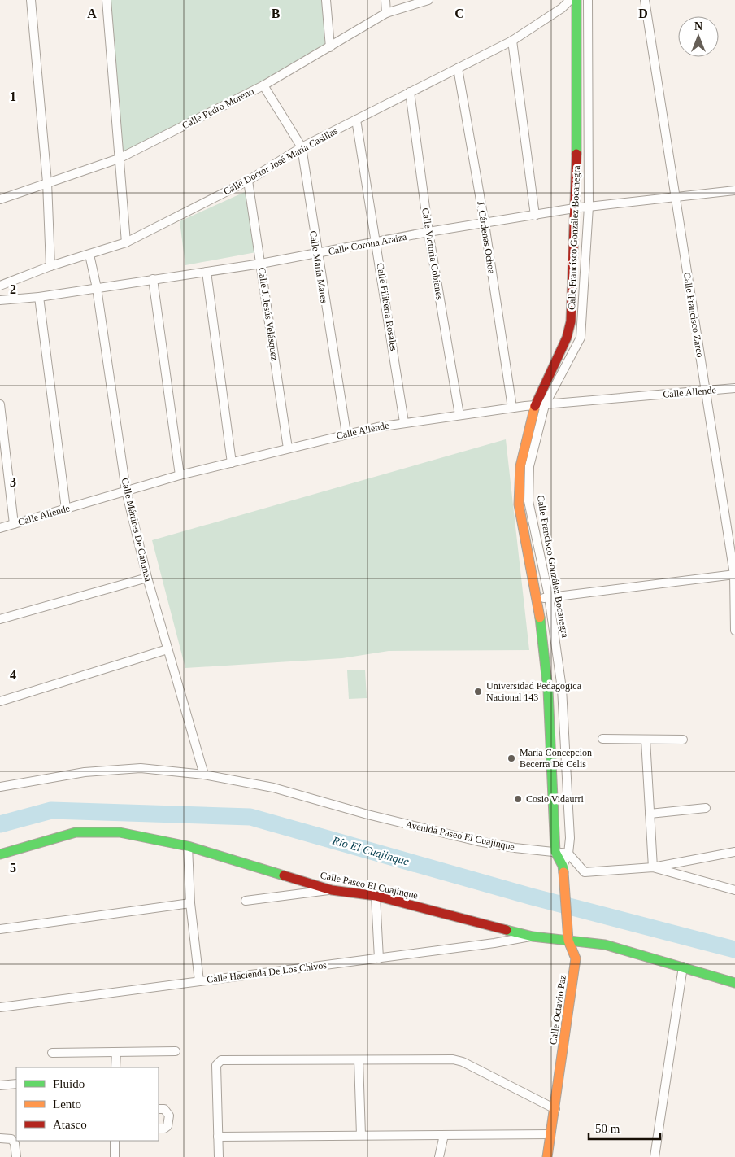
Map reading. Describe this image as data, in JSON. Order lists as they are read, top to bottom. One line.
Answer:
{"streets":{"street":["Calle Pedro Moreno","Calle Doctor José María Casillas","J. Cárdenas Ochoa","Calle Francisco González Bocanegra","Calle Corona Araiza","Calle Victoria Cobianes","Calle María Mares","Calle Filiberta Rosales","Calle J. Jesús Velásquez","Calle Francisco Zarco","Calle Allende","Calle Mártires De Cananea","Avenida Paseo El Cuajinque","Calle Paseo El Cuajinque","Calle Hacienda De Los Chivos","Calle Octavio Paz"]},"crossings":[["Calle Pedro Moreno","Calle María Mares"],["Calle Doctor José María Casillas","J. Cárdenas Ochoa"],["Calle Doctor José María Casillas","Calle Victoria Cobianes"],["Calle Doctor José María Casillas","Calle María Mares"],["Calle Doctor José María Casillas","Calle Filiberta Rosales"],["Calle Doctor José María Casillas","Calle J. Jesús Velásquez"],["Calle Doctor José María Casillas","Calle Mártires De Cananea"],["J. Cárdenas Ochoa","Calle Corona Araiza"],["J. Cárdenas Ochoa","Calle Allende"],["Calle Francisco González Bocanegra","Calle Corona Araiza"],["Calle Francisco González Bocanegra","Calle Allende"],["Calle Francisco González Bocanegra","Avenida Paseo El Cuajinque"],["Calle Francisco González Bocanegra","Calle Octavio Paz"],["Calle Corona Araiza","Calle Victoria Cobianes"],["Calle Corona Araiza","Calle María Mares"],["Calle Corona Araiza","Calle Filiberta Rosales"],["Calle Corona Araiza","Calle J. Jesús Velásquez"],["Calle Corona Araiza","Calle Francisco Zarco"],["Calle Corona Araiza","Calle Mártires De Cananea"],["Calle Victoria Cobianes","Calle Allende"],["Calle María Mares","Calle Allende"],["Calle Filiberta Rosales","Calle Allende"],["Calle J. Jesús Velásquez","Calle Allende"],["Calle Francisco Zarco","Calle Allende"],["Calle Allende","Calle Mártires De Cananea"],["Calle Mártires De Cananea","Avenida Paseo El Cuajinque"],["Avenida Paseo El Cuajinque","Calle Octavio Paz"],["Calle Paseo El Cuajinque","Calle Hacienda De Los Chivos"],["Calle Paseo El Cuajinque","Calle Octavio Paz"]],"water":["Río El Cuajinque"],"places":["Universidad Pedagogica Nacional 143","Maria Concepcion Becerra De Celis","Cosio Vidaurri"],"legend":["Fluido","Lento","Atasco"],"scale_bar":"50 m","north":"top","grid":{"columns":["A","B","C","D"],"rows":["1","2","3","4","5"]}}
